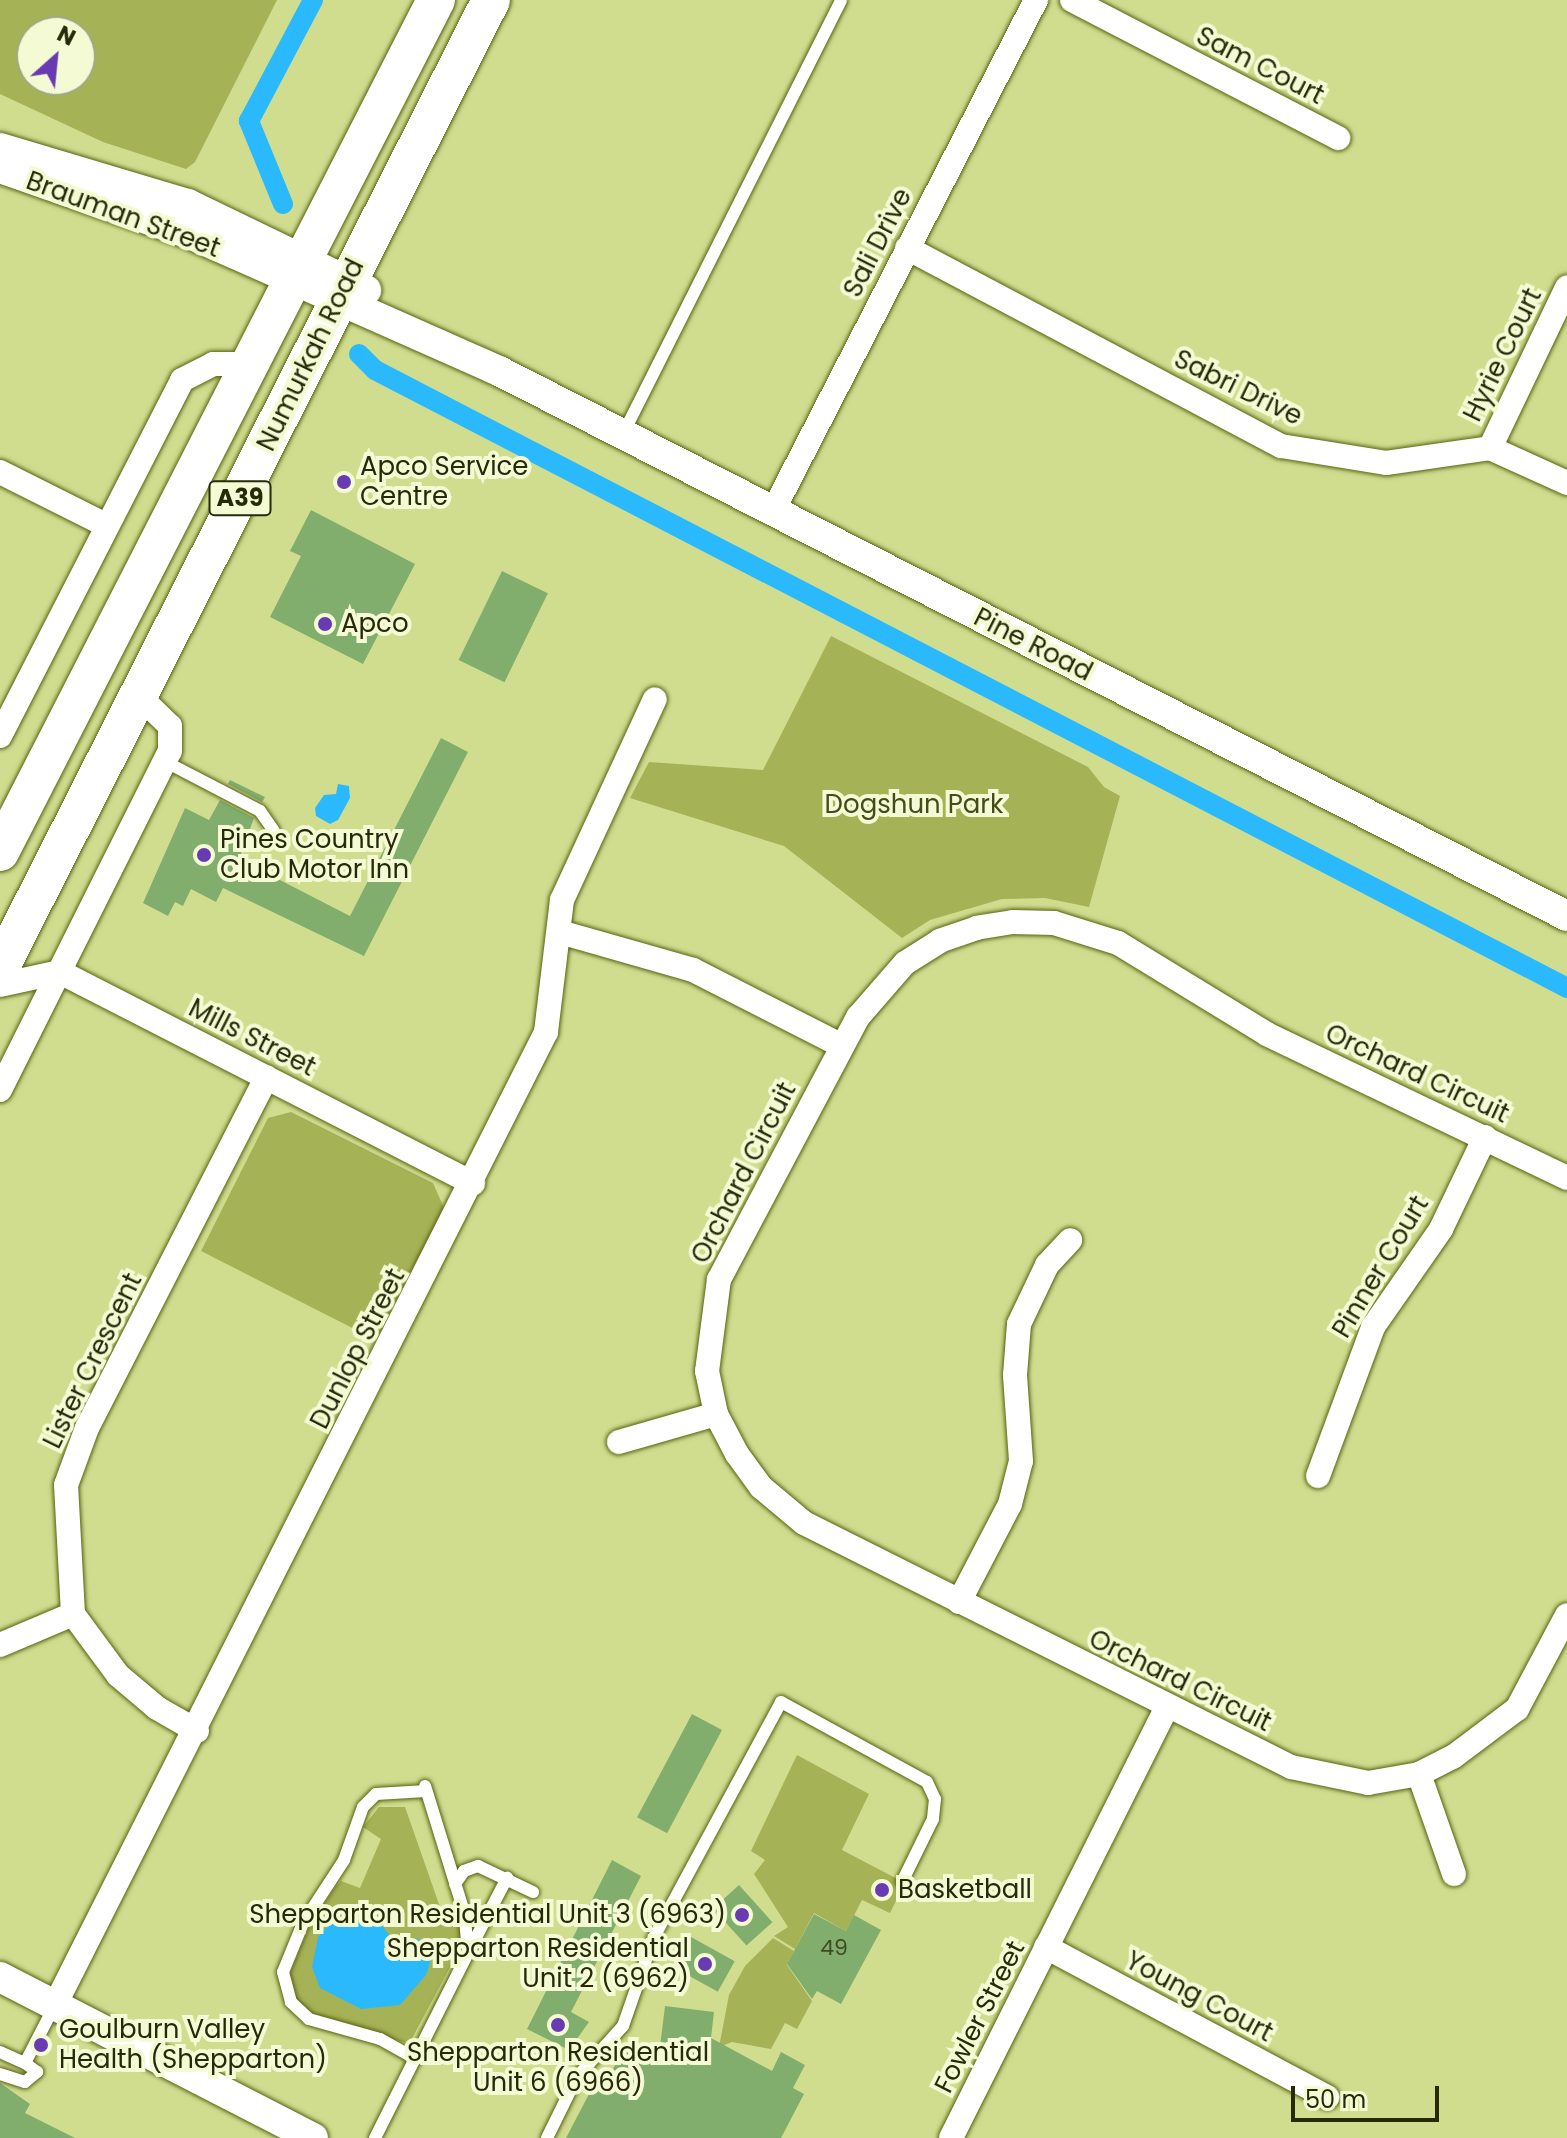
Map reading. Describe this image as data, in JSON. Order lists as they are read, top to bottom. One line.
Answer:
{"streets":{"highway":["Numurkah Road","A39"],"street":["Sam Court","Brauman Street","Sali Drive","Hyrie Court","Sabri Drive","Pine Road","Mills Street","Orchard Circuit","Pinner Court","Dunlop Street","Lister Crescent","Young Court","Fowler Street"]},"crossings":[["Brauman Street","Numurkah Road"],["Brauman Street","Pine Road"],["Sali Drive","Sabri Drive"],["Sali Drive","Pine Road"],["Numurkah Road","Pine Road"],["Hyrie Court","Sabri Drive"],["Mills Street","Dunlop Street"],["Mills Street","Lister Crescent"],["Orchard Circuit","Pinner Court"],["Orchard Circuit","Fowler Street"],["Young Court","Fowler Street"]],"parks":["Dogshun Park"],"places":["Apco Service Centre","Apco","Pines Country Club Motor Inn","Basketball","Shepparton Residential Unit 3 (6963)","Shepparton Residential Unit 2 (6962)","Shepparton Residential Unit 6 (6966)","Goulburn Valley Health (Shepparton)"],"house_numbers":["49"],"scale_bar":"50 m","north":"top right"}
